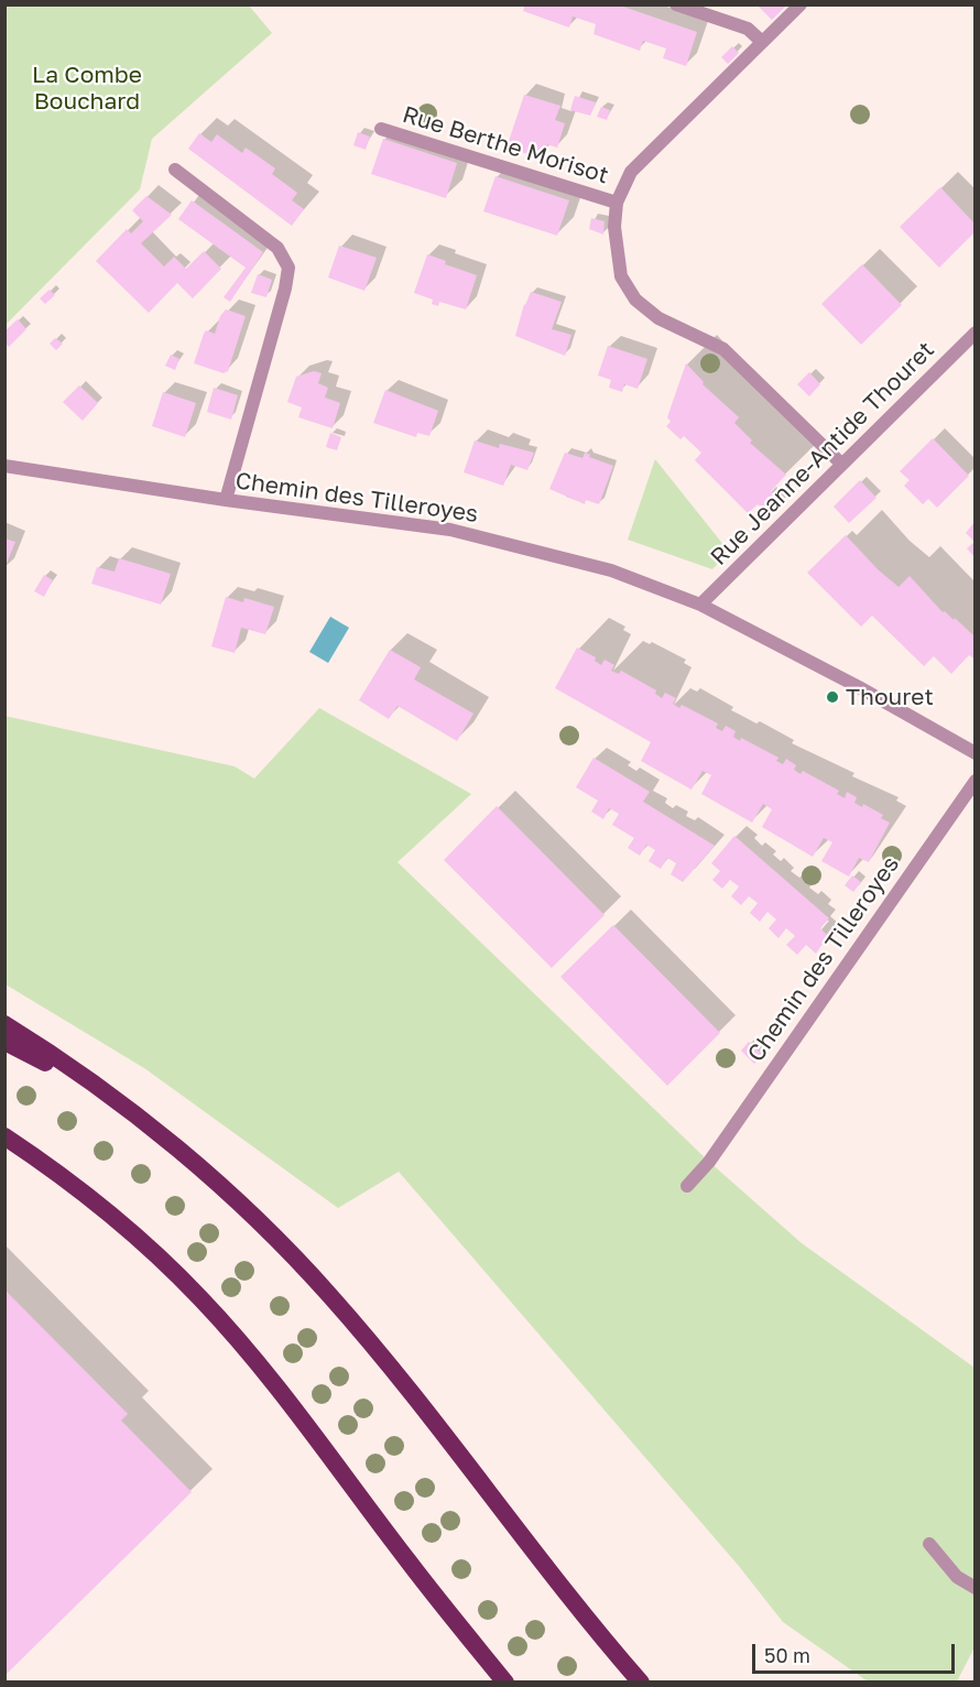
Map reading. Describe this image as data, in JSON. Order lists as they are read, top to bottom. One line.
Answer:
{"streets":{"street":["Rue Berthe Morisot","Rue Jeanne-Antide Thouret","Chemin des Tilleroyes"]},"crossings":[["Rue Berthe Morisot","Rue Jeanne-Antide Thouret"],["Rue Jeanne-Antide Thouret","Chemin des Tilleroyes"]],"parks":["La Combe Bouchard"],"places":["Thouret"],"scale_bar":"50 m"}
